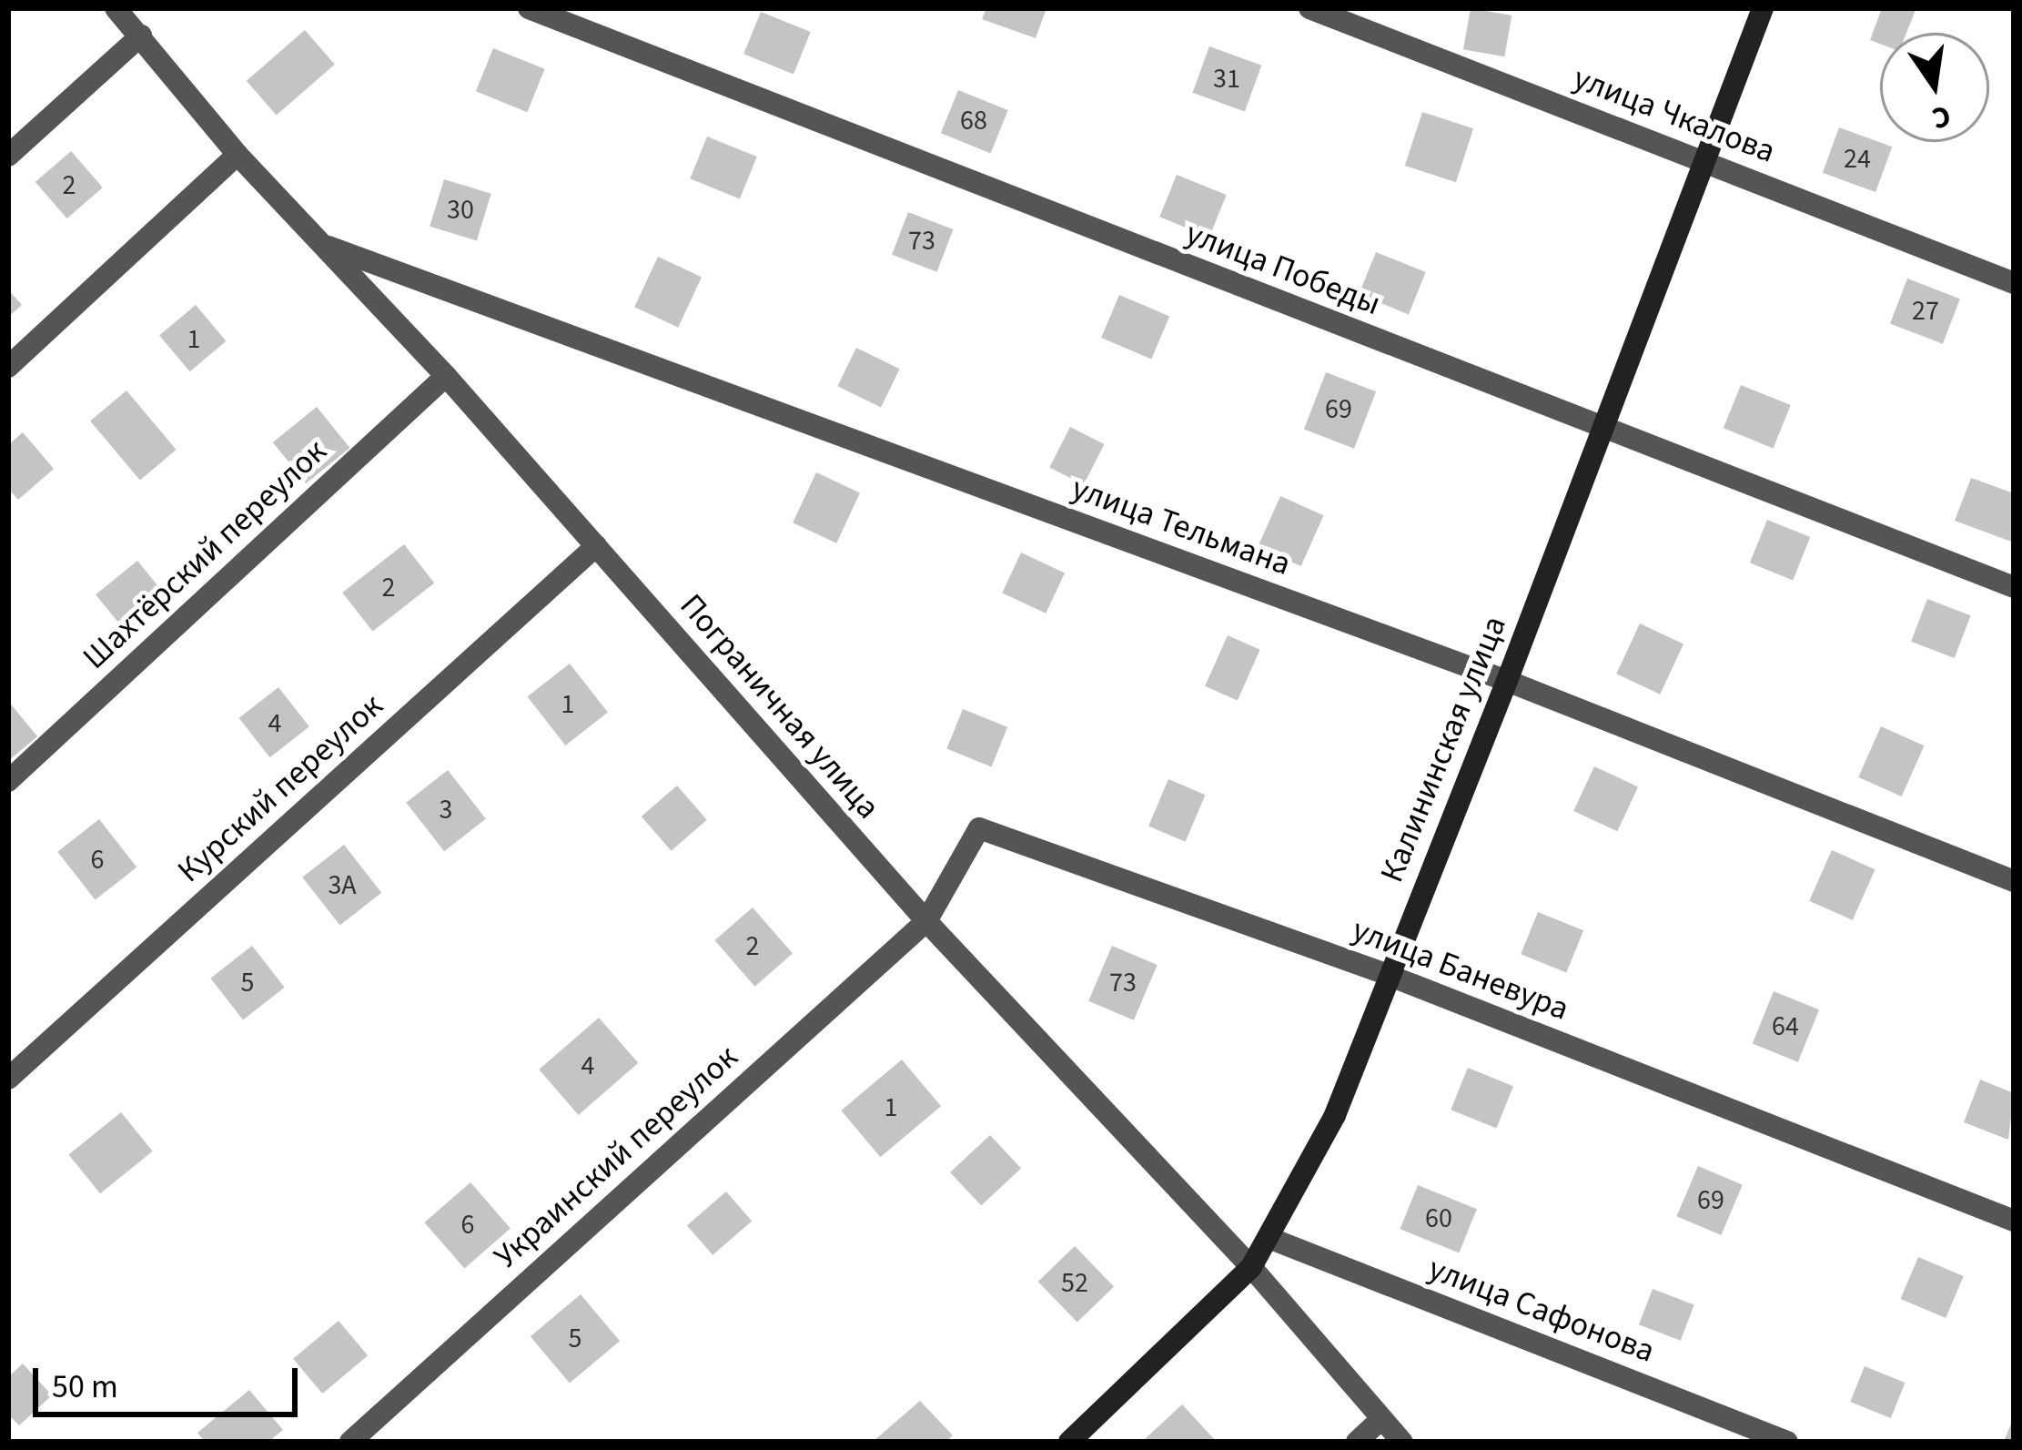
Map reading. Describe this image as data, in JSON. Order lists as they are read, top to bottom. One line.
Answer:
{"streets":{"main road":["Калининская улица"],"street":["улица Чкалова","улица Победы","улица Тельмана","Шахтёрский переулок","Пограничная улица","Курский переулок","улица Баневура","Украинский переулок","улица Сафонова"]},"crossings":[["улица Чкалова","Калининская улица"],["улица Победы","Калининская улица"],["улица Тельмана","Пограничная улица"],["улица Тельмана","Калининская улица"],["Шахтёрский переулок","Пограничная улица"],["Пограничная улица","Калининская улица"],["Пограничная улица","Курский переулок"],["Пограничная улица","улица Баневура"],["Пограничная улица","Украинский переулок"],["Калининская улица","улица Баневура"],["Калининская улица","улица Сафонова"],["улица Баневура","Украинский переулок"]],"house_numbers":["31","68","24","2","30","73","27","1","69","2","1","4","3","6","3А","2","5","73","64","4","1","69","60","6","52","5"],"scale_bar":"50 m","north":"bottom"}
